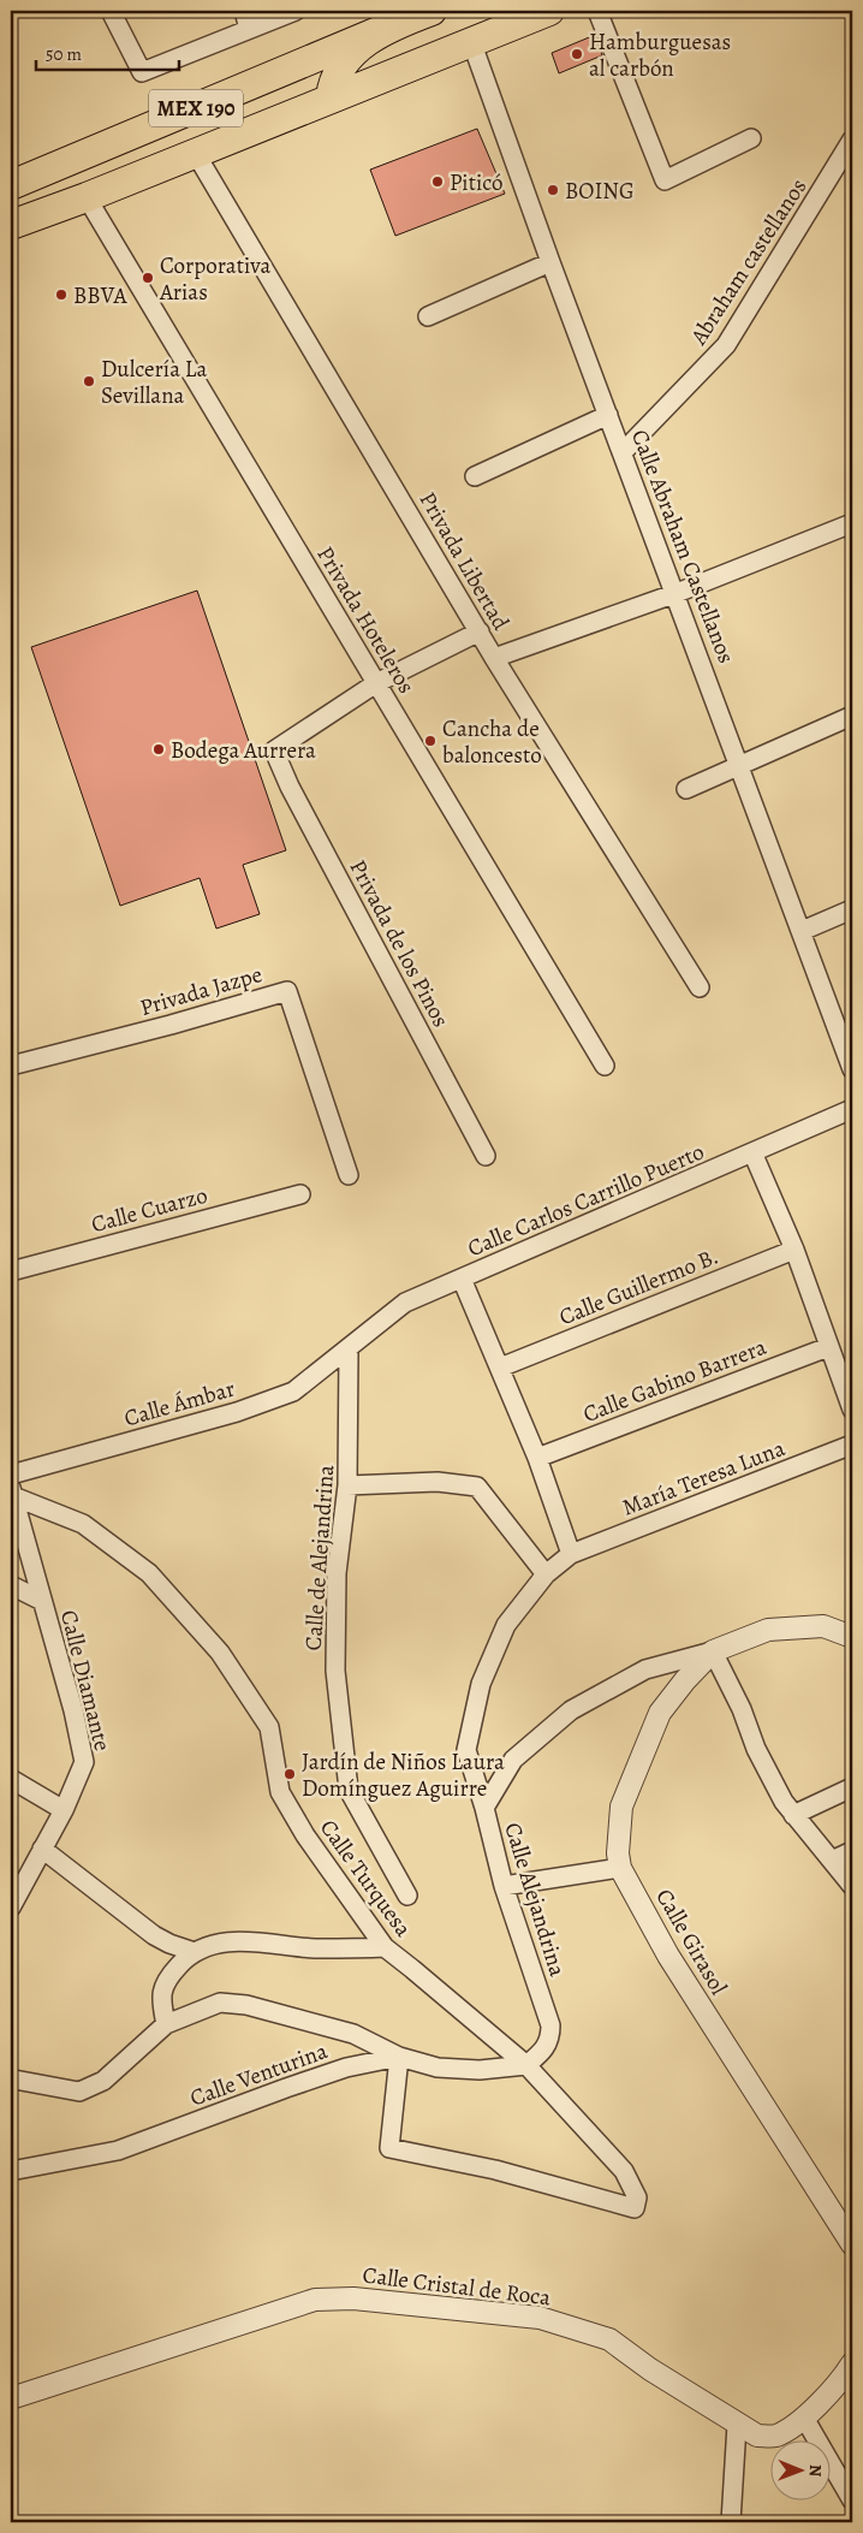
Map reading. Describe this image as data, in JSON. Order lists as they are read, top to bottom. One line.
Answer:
{"streets":{"highway":["MEX 190"],"street":["Abraham castellanos","Calle Abraham Castellanos","Privada Libertad","Privada Hoteleros","Privada de los Pinos","Privada Jazpe","Calle Carlos Carrillo Puerto","Calle Cuarzo","Calle Guillermo B.","Calle Gabino Barrera","Calle Ámbar","María Teresa Luna","Calle de Alejandrina","Calle Diamante","Calle Turquesa","Calle Alejandrina","Calle Girasol","Calle Venturina","Calle Cristal de Roca"]},"crossings":[["MEX 190","Calle Abraham Castellanos"],["MEX 190","Privada Libertad"],["MEX 190","Privada Hoteleros"],["Abraham castellanos","Calle Abraham Castellanos"],["Privada Hoteleros","Privada de los Pinos"],["Calle Carlos Carrillo Puerto","Calle Ámbar"],["Calle Carlos Carrillo Puerto","Calle de Alejandrina"],["Calle Ámbar","Calle de Alejandrina"],["María Teresa Luna","Calle Alejandrina"],["Calle Diamante","Calle Turquesa"],["Calle Turquesa","Calle Alejandrina"],["Calle Turquesa","Calle Venturina"],["Calle Alejandrina","Calle Venturina"]],"places":["Hamburguesas al carbón","Piticó","BOING","Corporativa Arias","BBVA","Dulcería La Sevillana","Cancha de baloncesto","Bodega Aurrera","Jardín de Niños Laura Domínguez Aguirre"],"scale_bar":"50 m","north":"right"}
